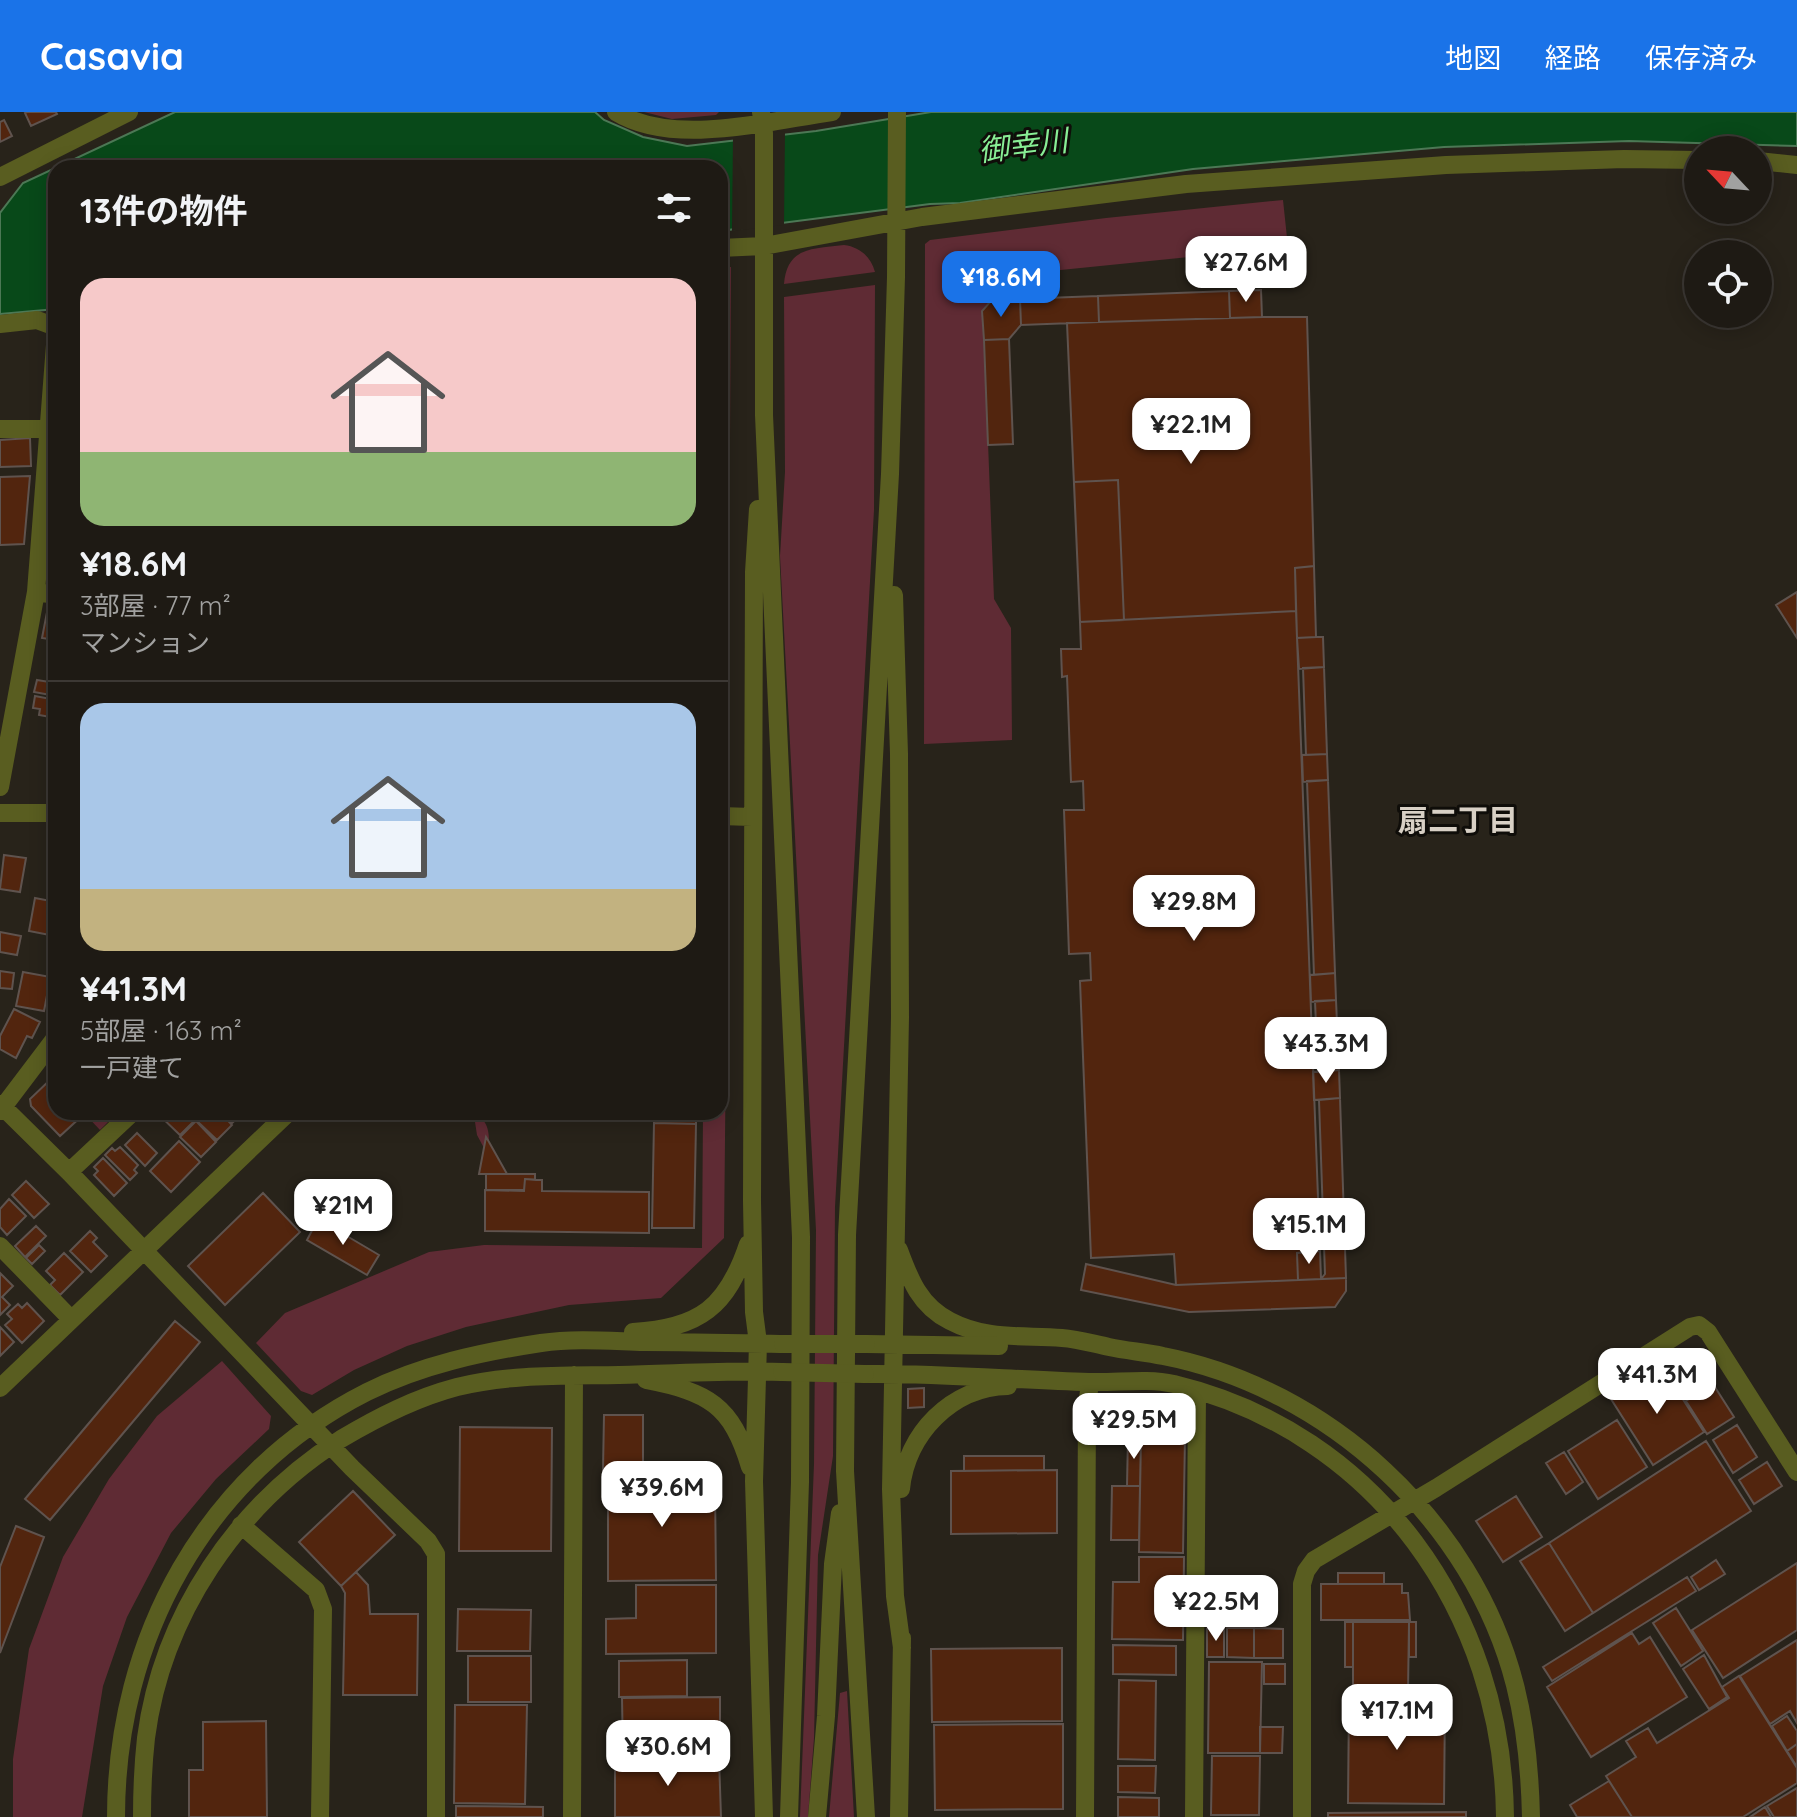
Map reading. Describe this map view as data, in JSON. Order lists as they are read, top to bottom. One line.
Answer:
{"districts":["扇二丁目"],"water":["御幸川"],"north":"top left","page":{"header":"Casavia","nav":["地図","経路","保存済み"],"heading":"13件の物件","price":["¥27.6M","¥18.6M","¥22.1M","¥29.8M","¥43.3M","¥21M","¥15.1M","¥41.3M","¥29.5M","¥39.6M","¥22.5M","¥17.1M","¥30.6M"],"list":[{"name":"¥18.6M","note":"3部屋 · 77 m² · マンション"},{"name":"¥41.3M","note":"5部屋 · 163 m² · 一戸建て"}]}}
